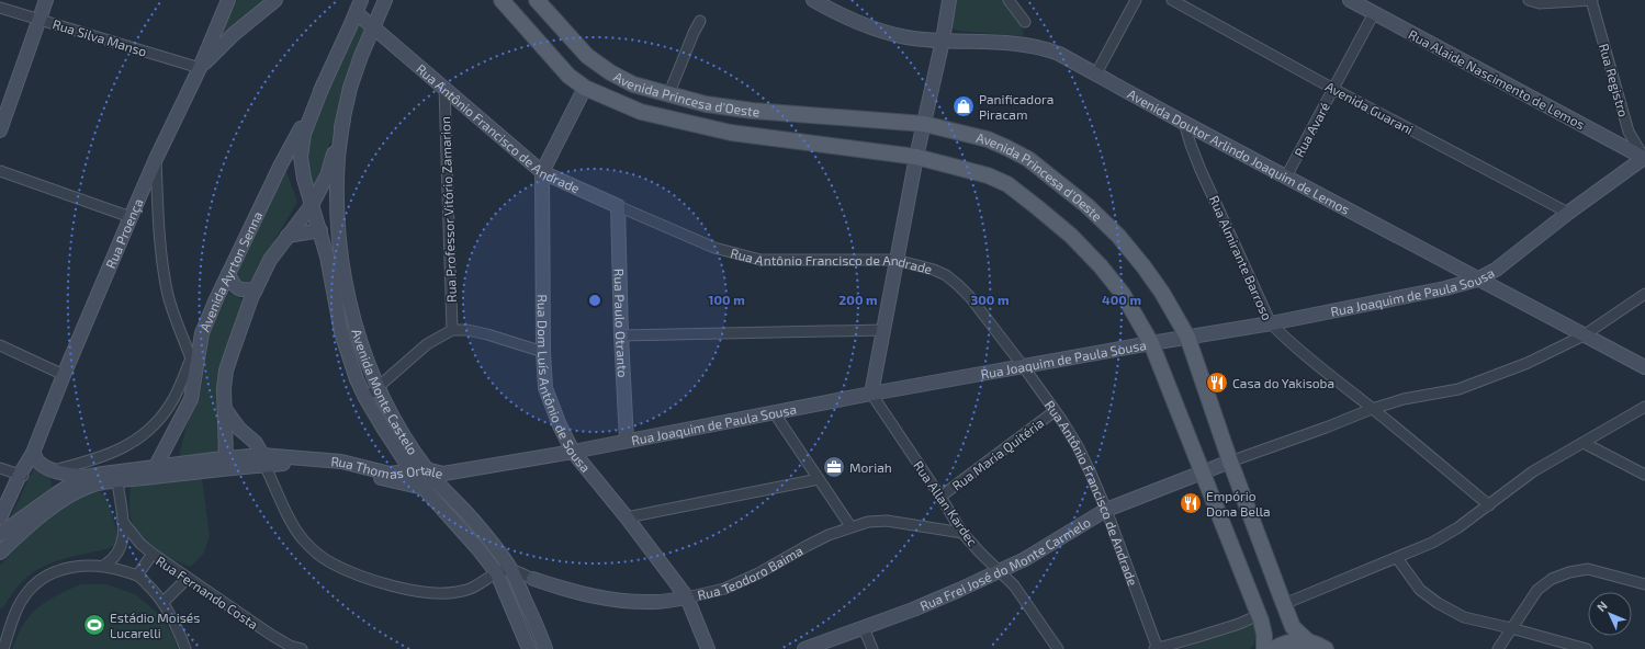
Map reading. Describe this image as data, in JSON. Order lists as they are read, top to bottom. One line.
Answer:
{"streets":{"main road":["Rua Alaide Nascimento de Lemos","Avenida Princesa d'Oeste","Rua Antônio Francisco de Andrade","Avenida Doutor Arlindo Joaquim de Lemos","Rua Proença","Avenida Ayrton Senna","Rua Joaquim de Paula Sousa","Rua Paulo Otranto","Rua Dom Luís Antônio de Sousa","Avenida Monte Castelo","Rua Thomas Ortale","Rua Frei José do Monte Carmelo","Rua Teodoro Baima"],"street":["Rua Silva Manso","Rua Registro","Avenida Guarani","Rua Avaré","Rua Professor Vitório Zamarion","Rua Almirante Barroso","Rua Maria Quitéria","Rua Allan Kardec","Rua Fernando Costa"]},"crossings":[["Rua Silva Manso","Rua Proença"],["Rua Alaide Nascimento de Lemos","Rua Registro"],["Rua Alaide Nascimento de Lemos","Rua Avaré"],["Rua Alaide Nascimento de Lemos","Rua Joaquim de Paula Sousa"],["Rua Registro","Rua Joaquim de Paula Sousa"],["Avenida Princesa d'Oeste","Rua Joaquim de Paula Sousa"],["Avenida Princesa d'Oeste","Rua Dom Luís Antônio de Sousa"],["Avenida Princesa d'Oeste","Rua Frei José do Monte Carmelo"],["Avenida Guarani","Rua Avaré"],["Avenida Guarani","Rua Joaquim de Paula Sousa"],["Rua Antônio Francisco de Andrade","Rua Professor Vitório Zamarion"],["Rua Antônio Francisco de Andrade","Avenida Ayrton Senna"],["Rua Antônio Francisco de Andrade","Rua Joaquim de Paula Sousa"],["Rua Antônio Francisco de Andrade","Rua Paulo Otranto"],["Rua Antônio Francisco de Andrade","Rua Dom Luís Antônio de Sousa"],["Rua Antônio Francisco de Andrade","Rua Maria Quitéria"],["Rua Antônio Francisco de Andrade","Rua Frei José do Monte Carmelo"],["Rua Avaré","Avenida Doutor Arlindo Joaquim de Lemos"],["Avenida Doutor Arlindo Joaquim de Lemos","Rua Almirante Barroso"],["Avenida Doutor Arlindo Joaquim de Lemos","Rua Joaquim de Paula Sousa"],["Rua Proença","Rua Thomas Ortale"],["Rua Almirante Barroso","Rua Joaquim de Paula Sousa"],["Avenida Ayrton Senna","Avenida Monte Castelo"],["Avenida Ayrton Senna","Rua Thomas Ortale"],["Rua Joaquim de Paula Sousa","Rua Paulo Otranto"],["Rua Joaquim de Paula Sousa","Rua Dom Luís Antônio de Sousa"],["Rua Joaquim de Paula Sousa","Avenida Monte Castelo"],["Rua Joaquim de Paula Sousa","Rua Thomas Ortale"],["Rua Joaquim de Paula Sousa","Rua Allan Kardec"],["Rua Dom Luís Antônio de Sousa","Rua Teodoro Baima"],["Avenida Monte Castelo","Rua Thomas Ortale"],["Rua Maria Quitéria","Rua Allan Kardec"],["Rua Allan Kardec","Rua Frei José do Monte Carmelo"],["Rua Allan Kardec","Rua Teodoro Baima"]],"places":{"shop":["Panificadora Piracam"],"restaurant":["Casa do Yakisoba","Empório Dona Bella"],"office":["Moriah"],"sports":["Estádio Moisés Lucarelli"]},"north":"top left","rings":["100 m","200 m","300 m","400 m"]}
